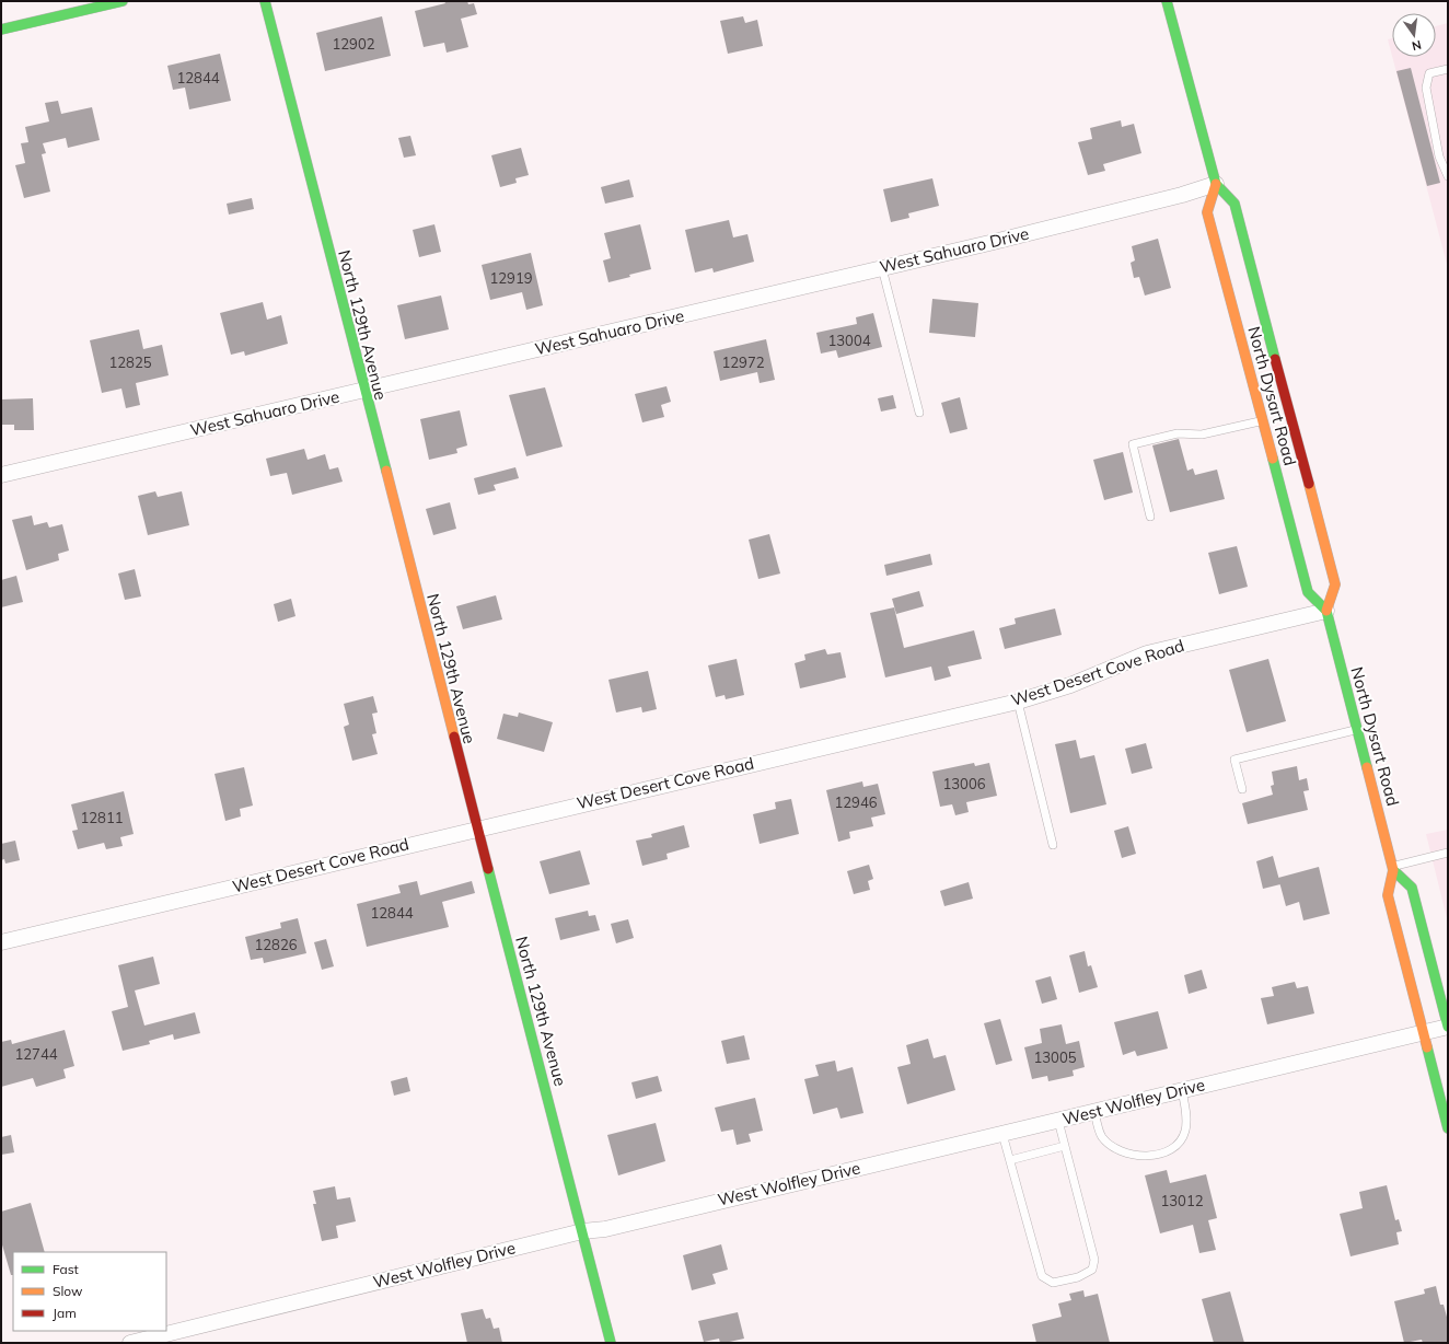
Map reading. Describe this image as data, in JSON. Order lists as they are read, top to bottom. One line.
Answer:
{"streets":{"main road":["North 129th Avenue","North Dysart Road"],"street":["West Sahuaro Drive","West Desert Cove Road","West Wolfley Drive"]},"crossings":[["West Sahuaro Drive","North 129th Avenue"],["West Sahuaro Drive","North Dysart Road"],["North 129th Avenue","West Desert Cove Road"],["North 129th Avenue","West Wolfley Drive"],["North Dysart Road","West Desert Cove Road"],["North Dysart Road","West Wolfley Drive"]],"house_numbers":["12902","12844","12919","13004","12825","12972","13006","12946","12811","12844","12826","12744","13005","13012"],"legend":["Fast","Slow","Jam"],"north":"bottom"}
